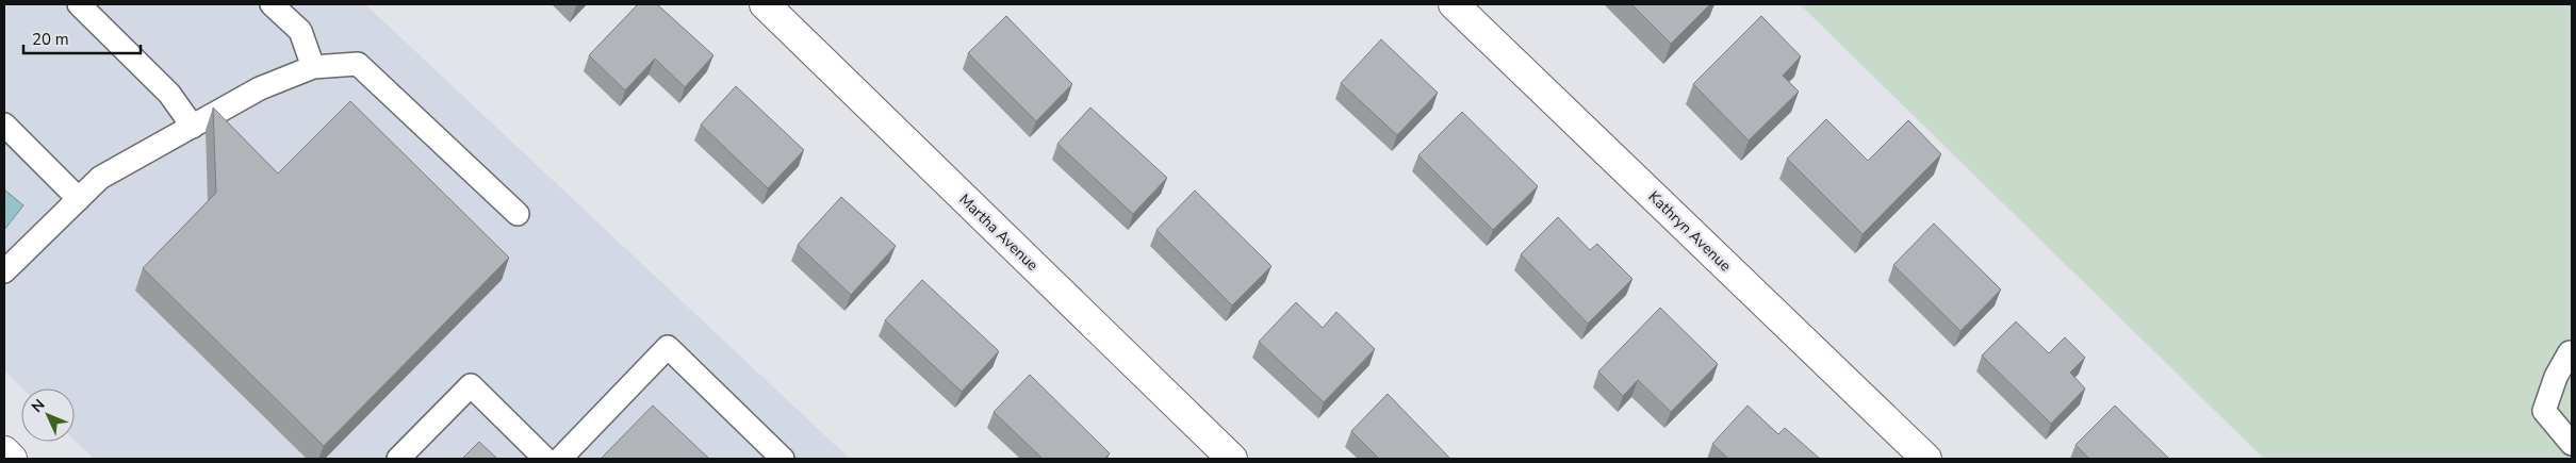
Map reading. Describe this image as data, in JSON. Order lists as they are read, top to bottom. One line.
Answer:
{"streets":{"street":["Kathryn Avenue","Martha Avenue"]},"scale_bar":"20 m","north":"top left"}
